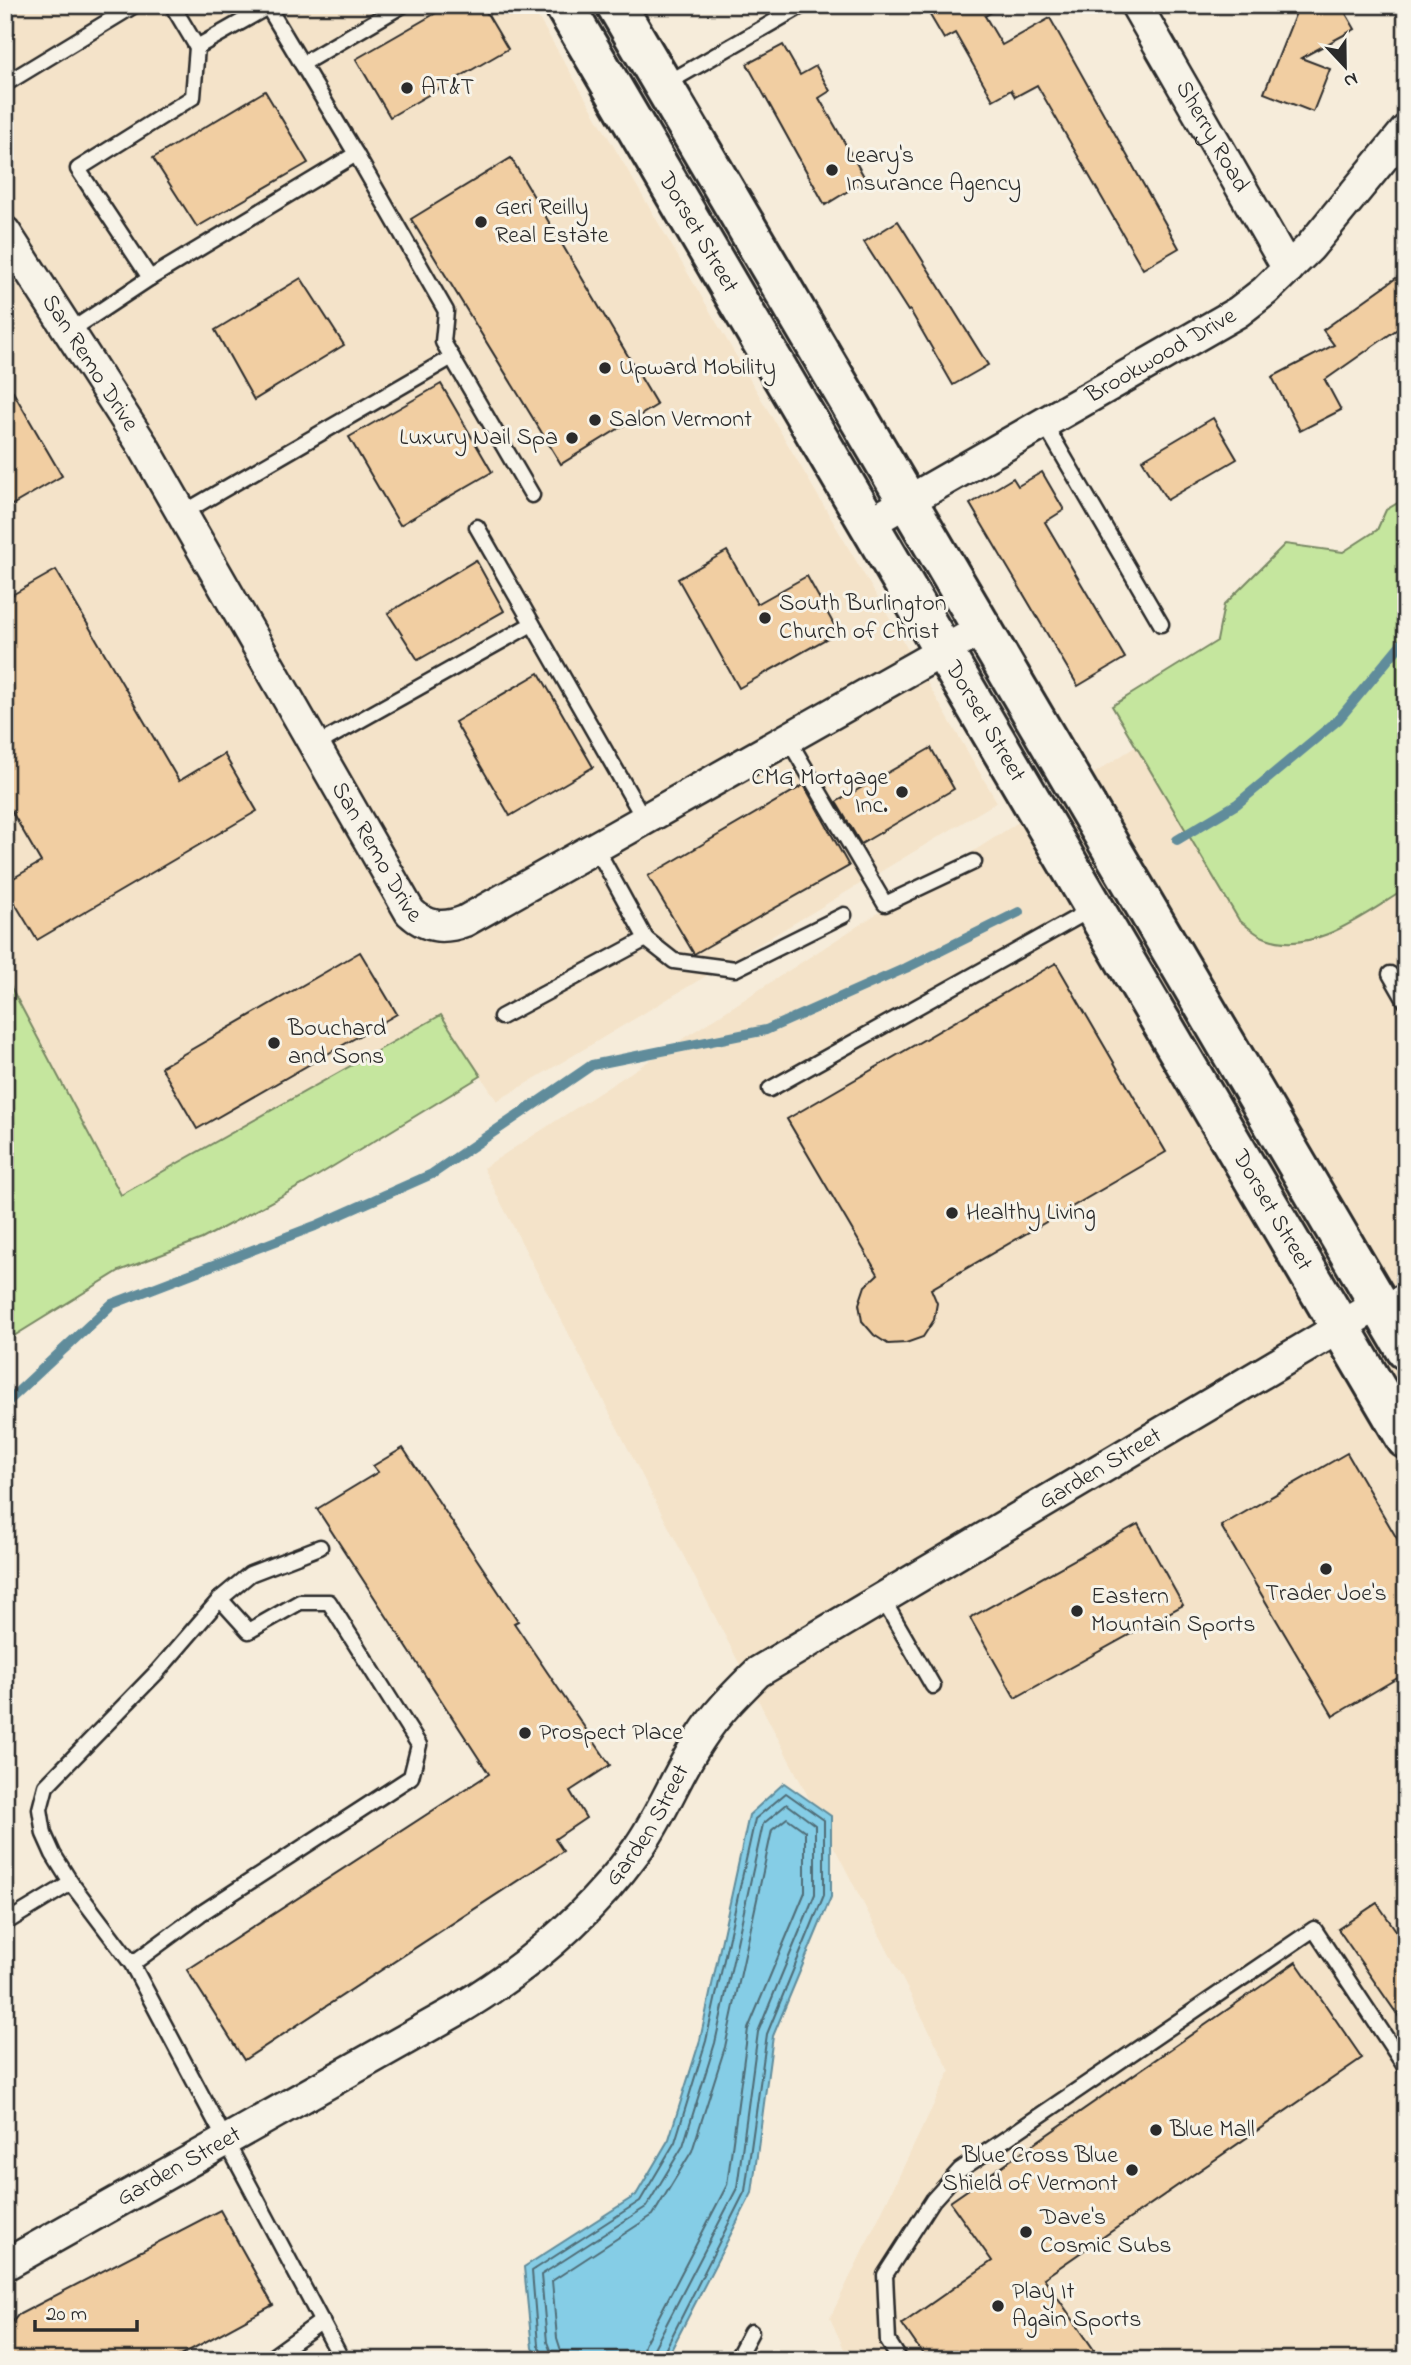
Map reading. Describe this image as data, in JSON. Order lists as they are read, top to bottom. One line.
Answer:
{"streets":{"main road":["Dorset Street"],"street":["Sherry Road","Brookwood Drive","San Remo Drive","Garden Street"]},"crossings":[["Sherry Road","Brookwood Drive"],["Dorset Street","Brookwood Drive"],["Dorset Street","San Remo Drive"],["Dorset Street","Garden Street"]],"places":["AT&T","Leary's Insurance Agency","Geri Reilly Real Estate","Upward Mobility","Salon Vermont","Luxury Nail Spa","South Burlington Church of Christ","CMG Mortgage Inc.","Bouchard and Sons","Healthy Living","Trader Joe's","Eastern Mountain Sports","Prospect Place","Blue Mall","Blue Cross Blue Shield of Vermont","Dave's Cosmic Subs","Play It Again Sports"],"scale_bar":"20 m","north":"bottom"}
